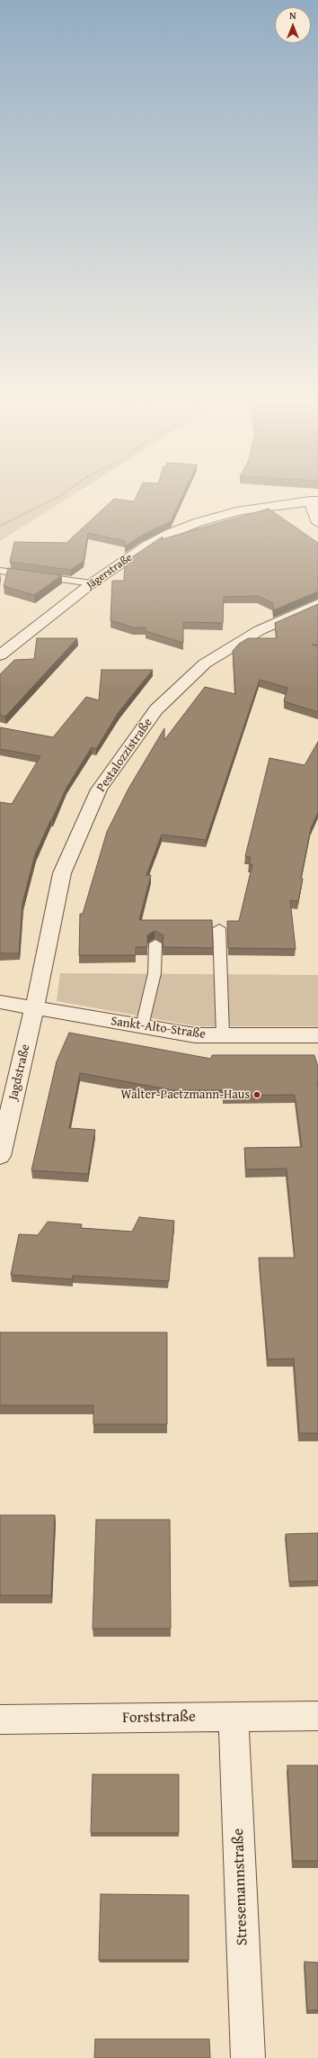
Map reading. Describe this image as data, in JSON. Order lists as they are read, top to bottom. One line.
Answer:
{"streets":{"street":["Jägerstraße","Pestalozzistraße","Sankt-Alto-Straße","Jagdstraße","Forststraße","Stresemannstraße"]},"crossings":[["Pestalozzistraße","Sankt-Alto-Straße"],["Pestalozzistraße","Jagdstraße"],["Sankt-Alto-Straße","Jagdstraße"],["Forststraße","Stresemannstraße"]],"places":["Walter-Paetzmann-Haus"],"north":"top"}
